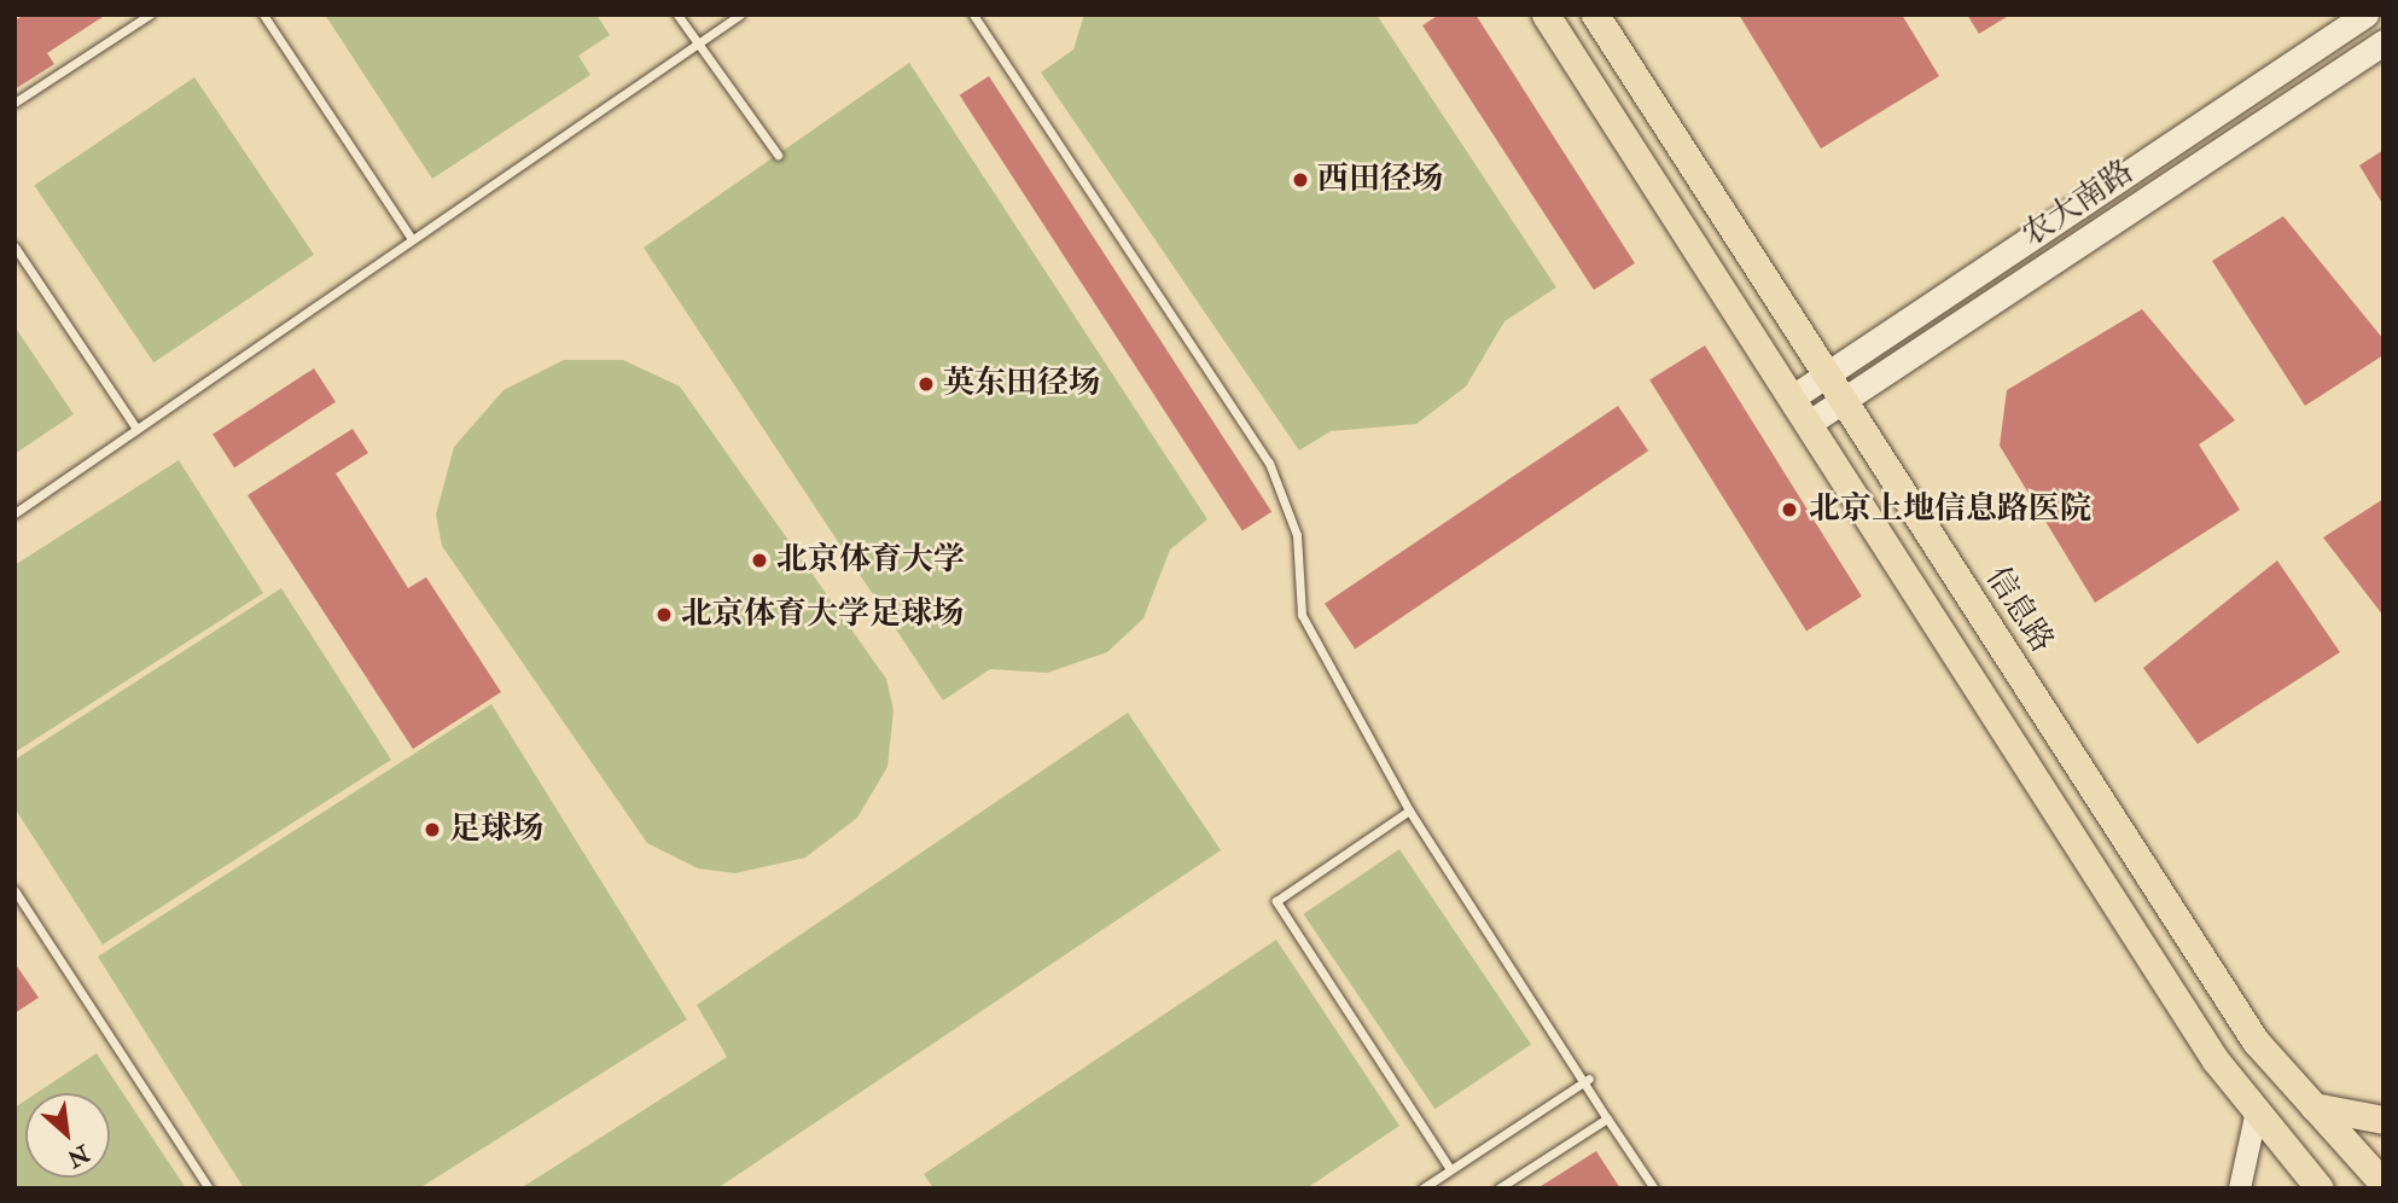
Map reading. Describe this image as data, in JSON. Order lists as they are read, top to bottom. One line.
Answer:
{"streets":{"main road":["农大南路","信息路"]},"crossings":[["农大南路","信息路"]],"places":["西田径场","英东田径场","北京上地信息路医院","北京体育大学","北京体育大学足球场","足球场"],"north":"bottom right"}
